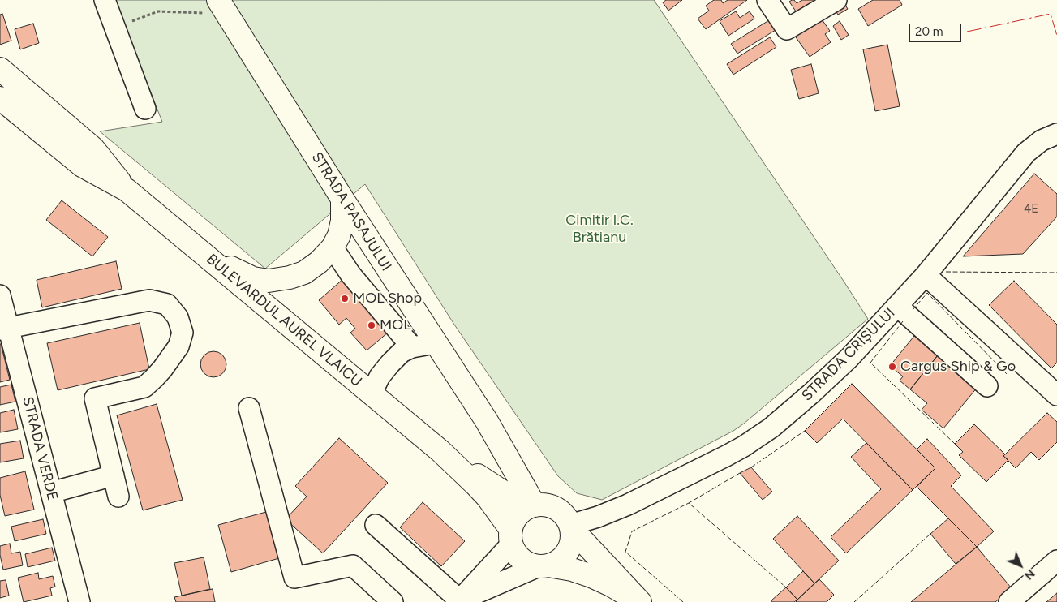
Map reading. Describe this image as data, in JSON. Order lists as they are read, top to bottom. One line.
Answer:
{"streets":{"main road":["STRADA PASAJULUI","BULEVARDUL AUREL VLAICU"],"street":["STRADA CRIȘULUI","STRADA VERDE"]},"crossings":[["STRADA PASAJULUI","BULEVARDUL AUREL VLAICU"],["STRADA PASAJULUI","STRADA CRIȘULUI"],["BULEVARDUL AUREL VLAICU","STRADA CRIȘULUI"]],"parks":["Cimitir I.C. Brătianu"],"places":["MOL Shop","MOL","Cargus Ship & Go"],"house_numbers":["4E"],"scale_bar":"20 m","north":"bottom right"}
